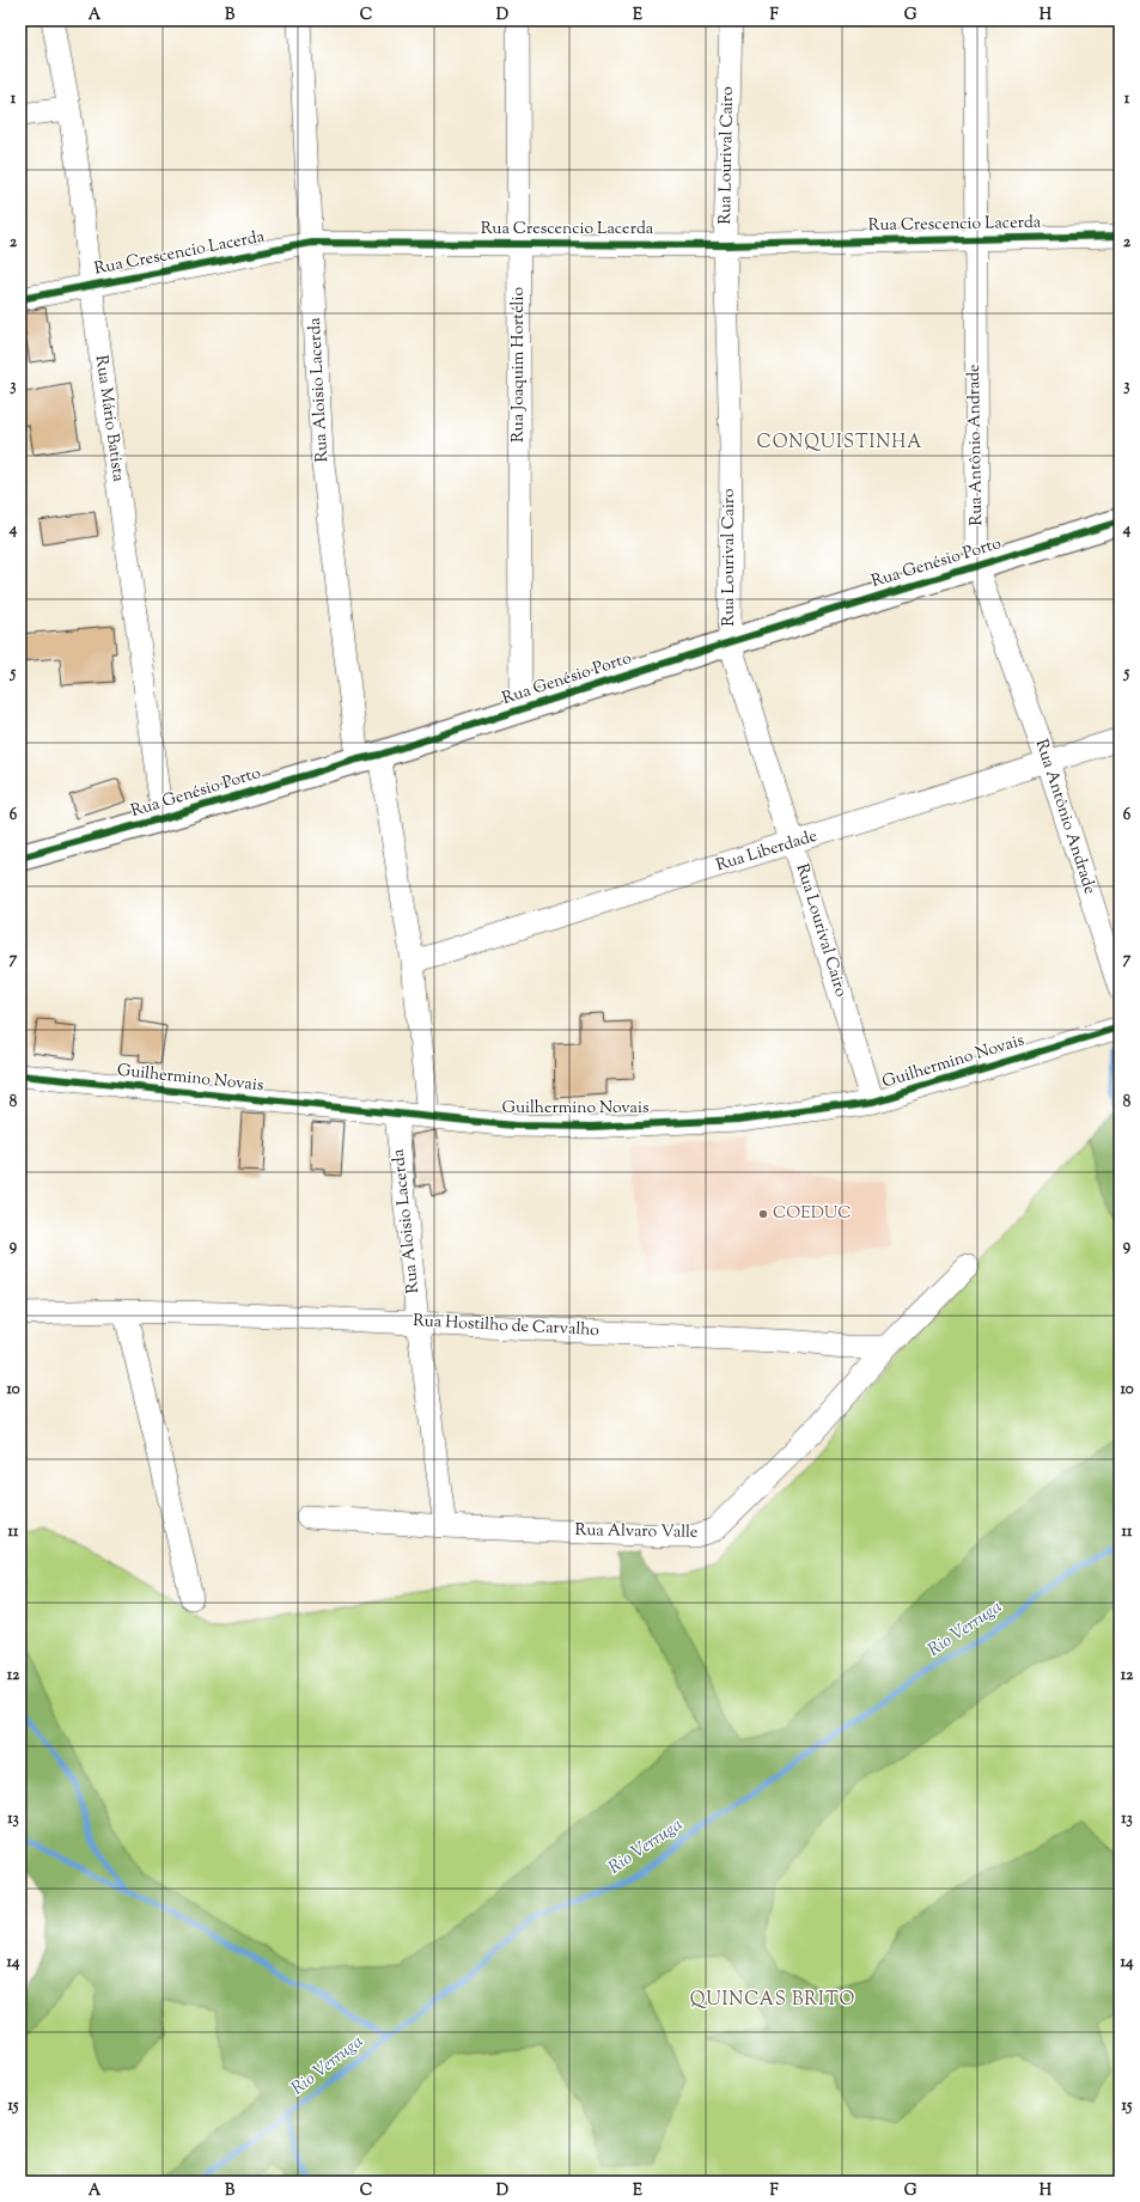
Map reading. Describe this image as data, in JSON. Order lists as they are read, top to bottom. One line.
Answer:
{"streets":{"street":["Rua Lourival Cairo","Rua Crescencio Lacerda","Rua Joaquim Hortélio","Rua Aloisio Lacerda","Rua Mário Batista","Rua Antônio Andrade","Rua Genésio Porto","Rua Liberdade","Guilhermino Novais","Rua Hostilho de Carvalho","Rua Alvaro Valle"]},"crossings":[["Rua Lourival Cairo","Rua Crescencio Lacerda"],["Rua Lourival Cairo","Rua Genésio Porto"],["Rua Lourival Cairo","Rua Liberdade"],["Rua Lourival Cairo","Guilhermino Novais"],["Rua Crescencio Lacerda","Rua Joaquim Hortélio"],["Rua Crescencio Lacerda","Rua Aloisio Lacerda"],["Rua Crescencio Lacerda","Rua Mário Batista"],["Rua Crescencio Lacerda","Rua Antônio Andrade"],["Rua Joaquim Hortélio","Rua Genésio Porto"],["Rua Aloisio Lacerda","Rua Genésio Porto"],["Rua Aloisio Lacerda","Rua Liberdade"],["Rua Aloisio Lacerda","Guilhermino Novais"],["Rua Aloisio Lacerda","Rua Hostilho de Carvalho"],["Rua Aloisio Lacerda","Rua Alvaro Valle"],["Rua Mário Batista","Rua Genésio Porto"],["Rua Antônio Andrade","Rua Genésio Porto"],["Rua Antônio Andrade","Rua Liberdade"],["Rua Hostilho de Carvalho","Rua Alvaro Valle"]],"districts":["CONQUISTINHA","QUINCAS BRITO"],"water":["Rio Verruga"],"places":["COEDUC"],"grid":{"columns":["A","B","C","D","E","F","G","H"],"rows":["1","2","3","4","5","6","7","8","9","10","11","12","13","14","15"]}}
